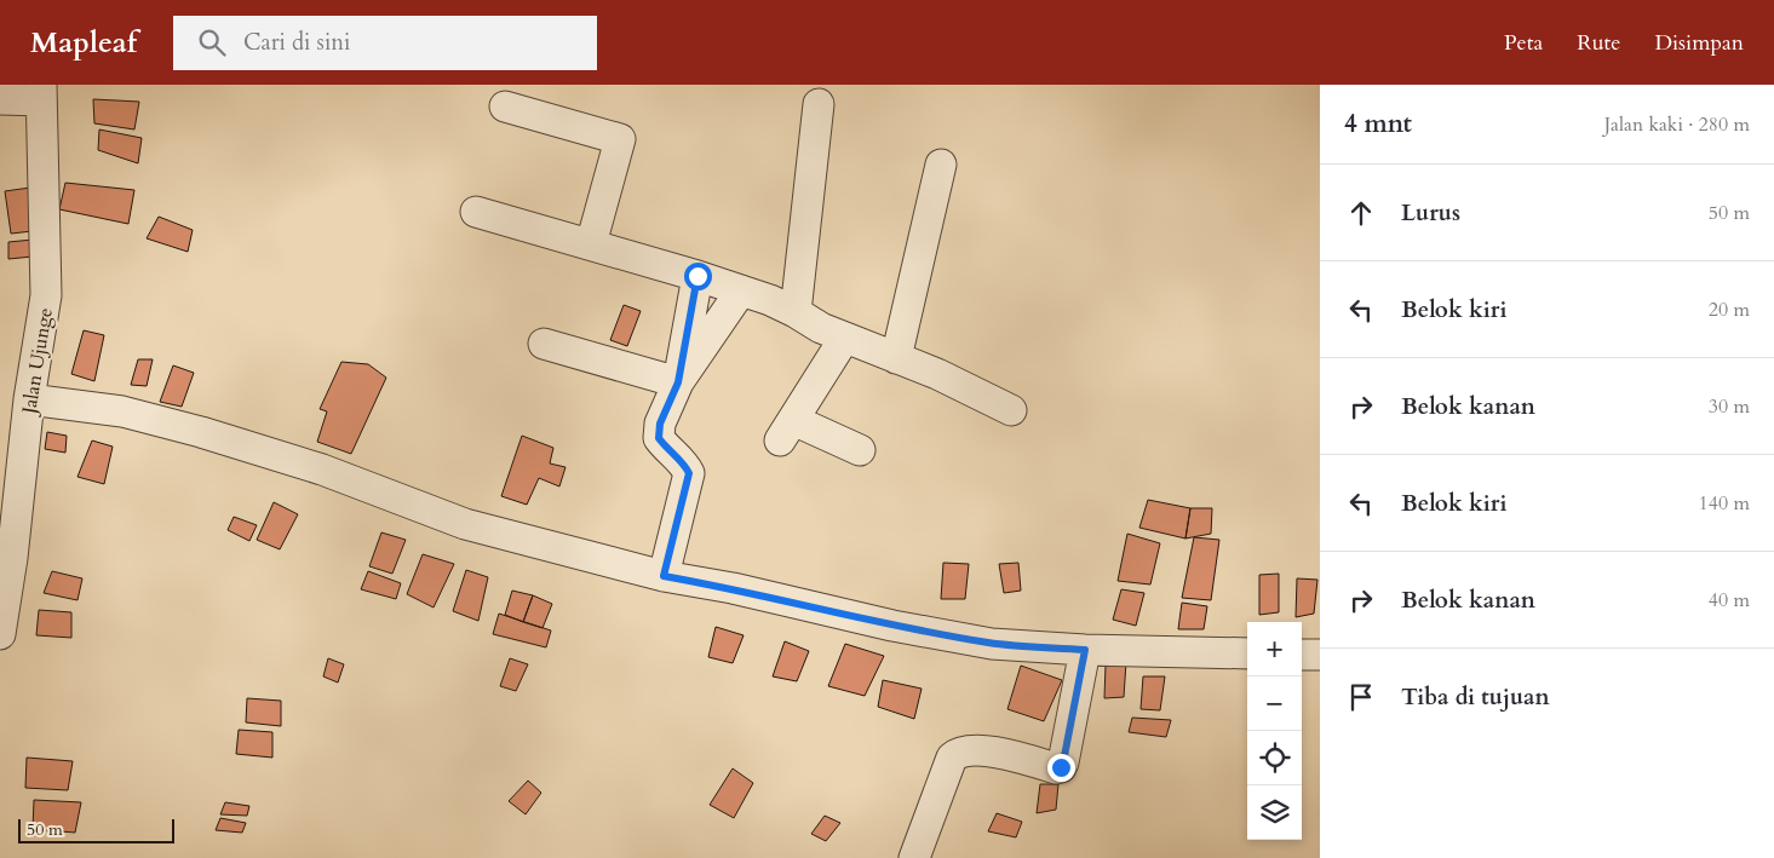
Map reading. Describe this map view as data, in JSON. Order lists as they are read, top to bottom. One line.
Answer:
{"streets":{"street":["Jalan Ujunge"]},"scale_bar":"50 m","page":{"header":"Mapleaf","search":"Cari di sini","nav":["Peta","Rute","Disimpan"],"heading":["4 mnt","Jalan kaki · 280 m"],"list":[["Lurus","50 m"],["Belok kiri","20 m"],["Belok kanan","30 m"],["Belok kiri","140 m"],["Belok kanan","40 m"],"Tiba di tujuan"],"map_buttons":["+","−"],"scale":"50 m"}}
